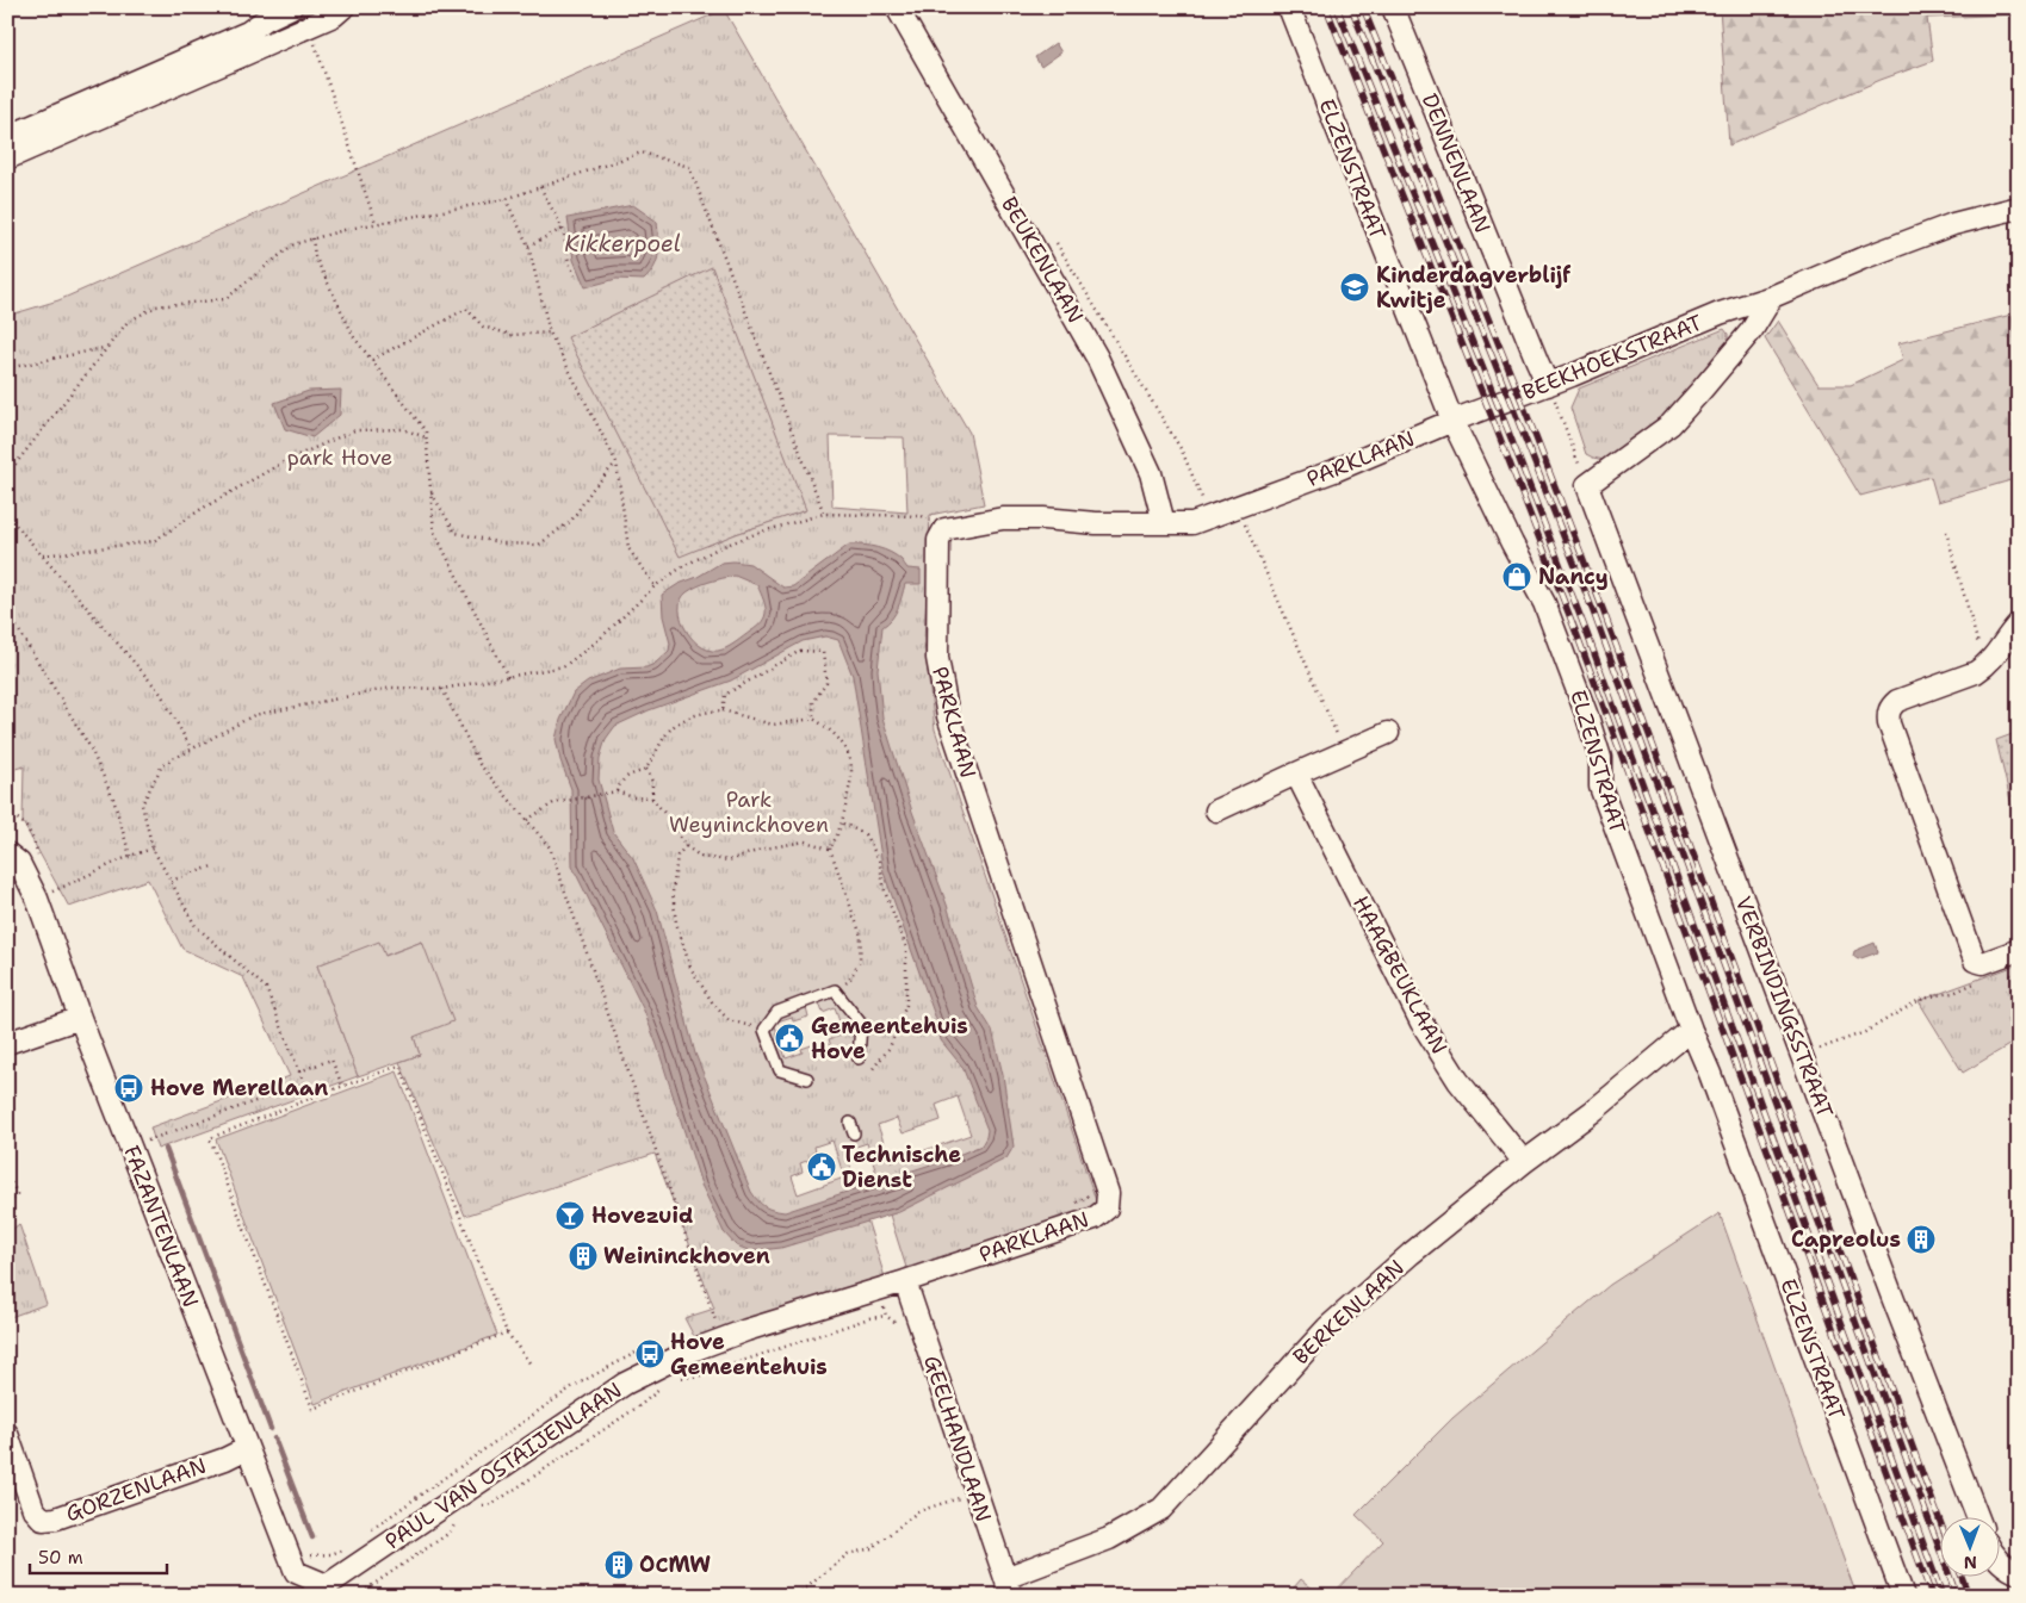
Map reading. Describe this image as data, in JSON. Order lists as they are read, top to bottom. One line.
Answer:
{"streets":{"street":["DENNENLAAN","ELZENSTRAAT","BEUKENLAAN","BEEKHOEKSTRAAT","PARKLAAN","HAAGBEUKLAAN","VERBINDINGSSTRAAT","FAZANTENLAAN","BERKENLAAN","GEELHANDLAAN","PAUL VAN OSTAIJENLAAN","GORZENLAAN"]},"crossings":[["DENNENLAAN","BEEKHOEKSTRAAT"],["ELZENSTRAAT","BEEKHOEKSTRAAT"],["ELZENSTRAAT","PARKLAAN"],["ELZENSTRAAT","BERKENLAAN"],["BEUKENLAAN","PARKLAAN"],["BEEKHOEKSTRAAT","PARKLAAN"],["PARKLAAN","GEELHANDLAAN"],["PARKLAAN","PAUL VAN OSTAIJENLAAN"],["HAAGBEUKLAAN","BERKENLAAN"],["FAZANTENLAAN","PAUL VAN OSTAIJENLAAN"],["FAZANTENLAAN","GORZENLAAN"],["BERKENLAAN","GEELHANDLAAN"],["GEELHANDLAAN","PAUL VAN OSTAIJENLAAN"]],"water":["Kikkerpoel"],"parks":["park Hove","Park Weyninckhoven"],"places":{"school or university":["Kinderdagverblijf Kwitje"],"shop":["Nancy"],"public building":["Gemeentehuis Hove","Technische Dienst"],"bus stop":["Hove Merellaan","Hove Gemeentehuis"],"bar":["Hovezuid"],"building":["Capreolus","Weininckhoven","OCMW"]},"scale_bar":"50 m","north":"bottom"}
